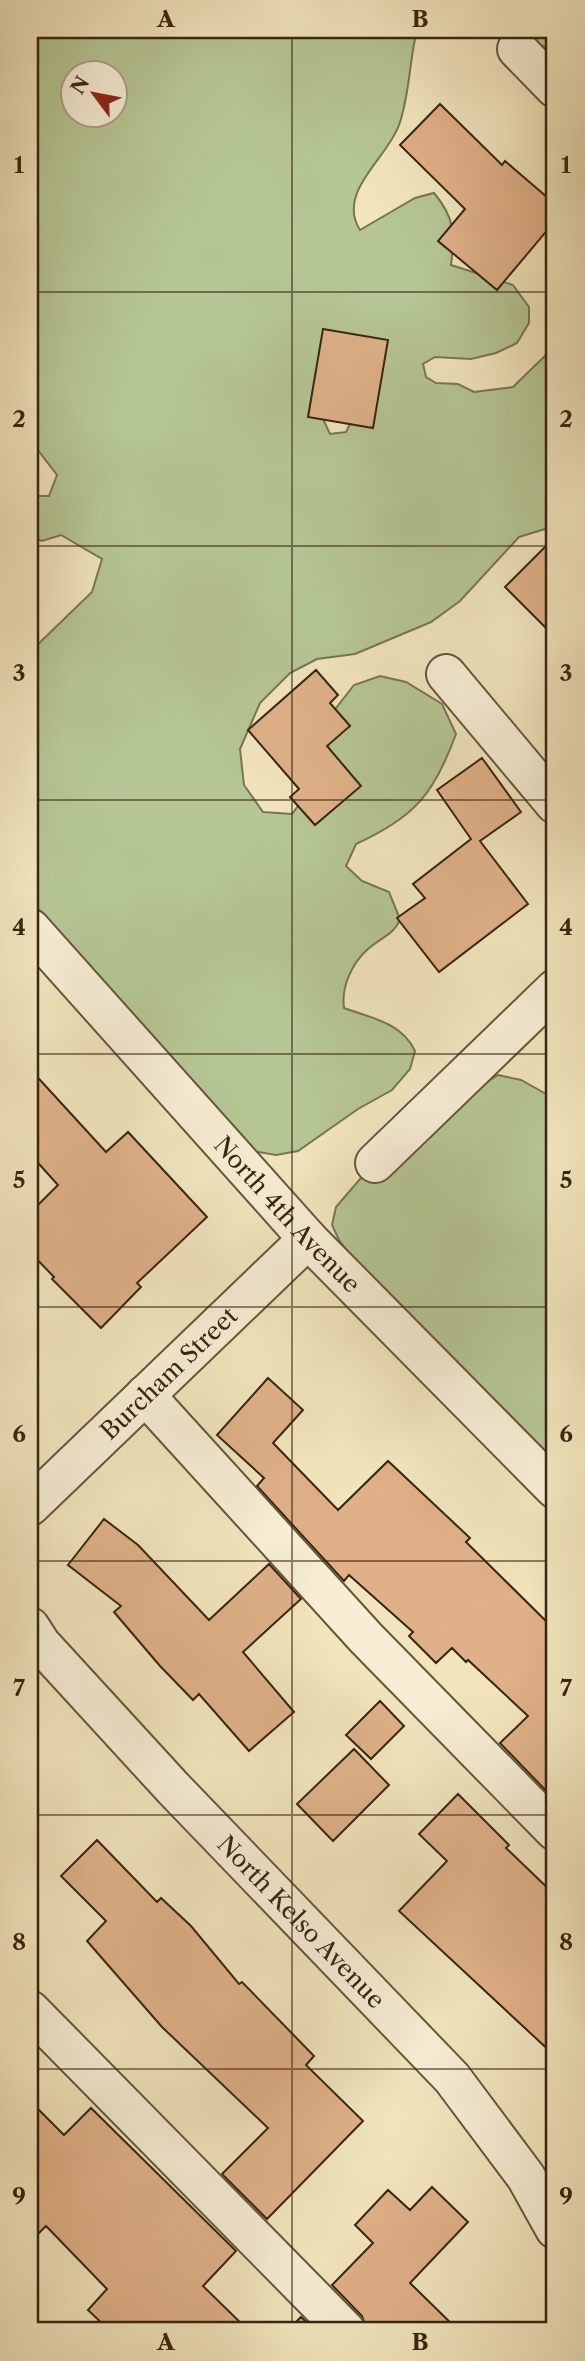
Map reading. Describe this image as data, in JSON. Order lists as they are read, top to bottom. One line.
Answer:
{"streets":{"street":["North 4th Avenue","Burcham Street","North Kelso Avenue"]},"crossings":[["North 4th Avenue","Burcham Street"]],"north":"top left","grid":{"columns":["A","B"],"rows":["1","2","3","4","5","6","7","8","9"]}}
